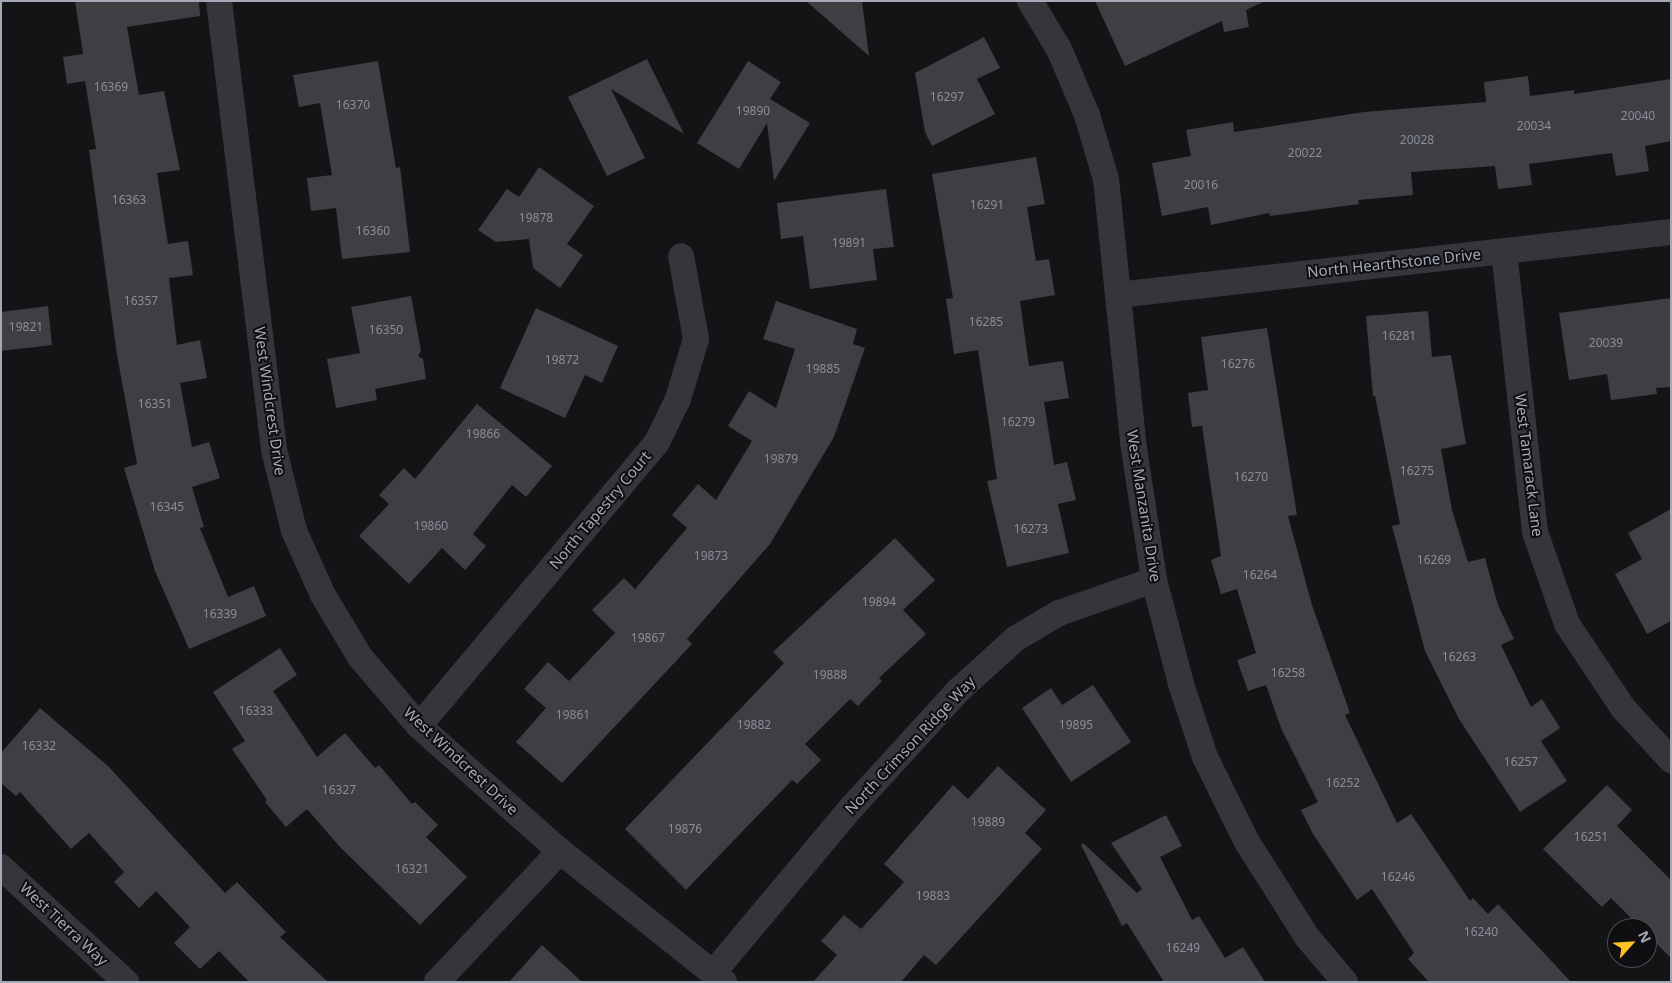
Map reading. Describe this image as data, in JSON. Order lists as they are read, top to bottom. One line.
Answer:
{"streets":{"street":["North Hearthstone Drive","West Windcrest Drive","West Tamarack Lane","West Manzanita Drive","North Tapestry Court","North Crimson Ridge Way","West Tierra Way"]},"crossings":[["North Hearthstone Drive","West Tamarack Lane"],["North Hearthstone Drive","West Manzanita Drive"],["West Windcrest Drive","North Tapestry Court"],["West Windcrest Drive","North Crimson Ridge Way"],["West Manzanita Drive","North Crimson Ridge Way"]],"house_numbers":["16369","16297","16370","19890","20040","20034","20028","20022","20016","16363","16291","19878","16360","19891","16357","16285","19821","16350","16281","20039","19872","16276","19885","16351","16279","19866","19879","16275","16270","16345","19860","16273","19873","16269","16264","19894","16339","19867","16263","16258","19888","16333","19861","19882","19895","16332","16257","16252","16327","19889","19876","16251","16321","16246","19883","16240","16249"],"north":"top right"}
